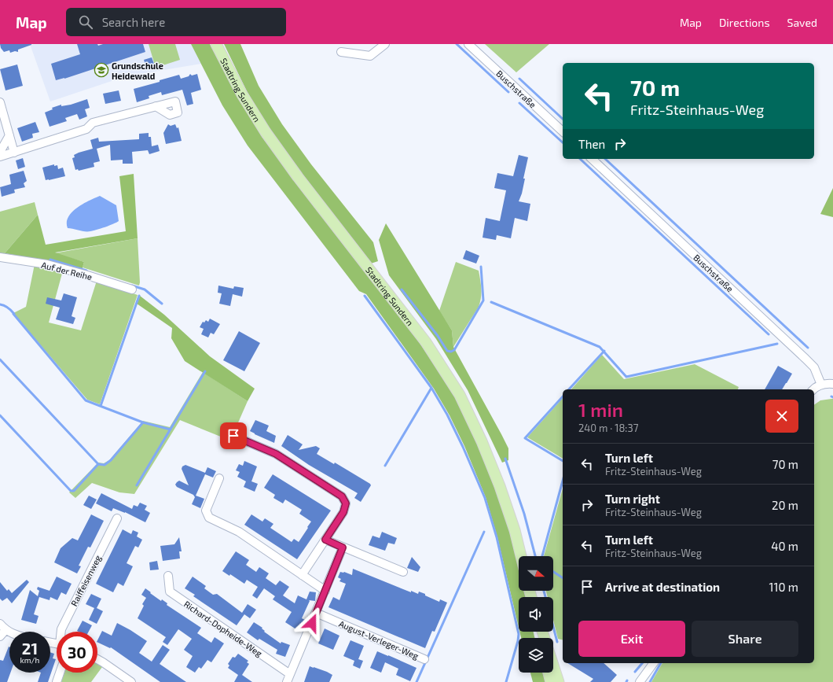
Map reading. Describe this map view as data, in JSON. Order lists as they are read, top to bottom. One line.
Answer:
{"streets":{"main road":["Stadtring Sundern"],"street":["Buschstraße","Auf der Reihe","Raiffeisenweg","Richard-Dopheide-Weg","August-Verleger-Weg"]},"places":{"school or university":["Grundschule Heidewald"]},"north":"right","page":{"header":"Map","search":"Search here","nav":["Map","Directions","Saved"],"turn":["70 m","Fritz-Steinhaus-Weg"],"then":"Then","heading":["1 min","240 m · 18:37"],"list":[{"name":"Turn left","note":"Fritz-Steinhaus-Weg","value":"70 m"},{"name":"Turn right","note":"Fritz-Steinhaus-Weg","value":"20 m"},{"name":"Turn left","note":"Fritz-Steinhaus-Weg","value":"40 m"},{"name":"Arrive at destination","value":"110 m"}],"buttons":["Exit","Share"],"speed":"21 km/h","limit":"30"}}
